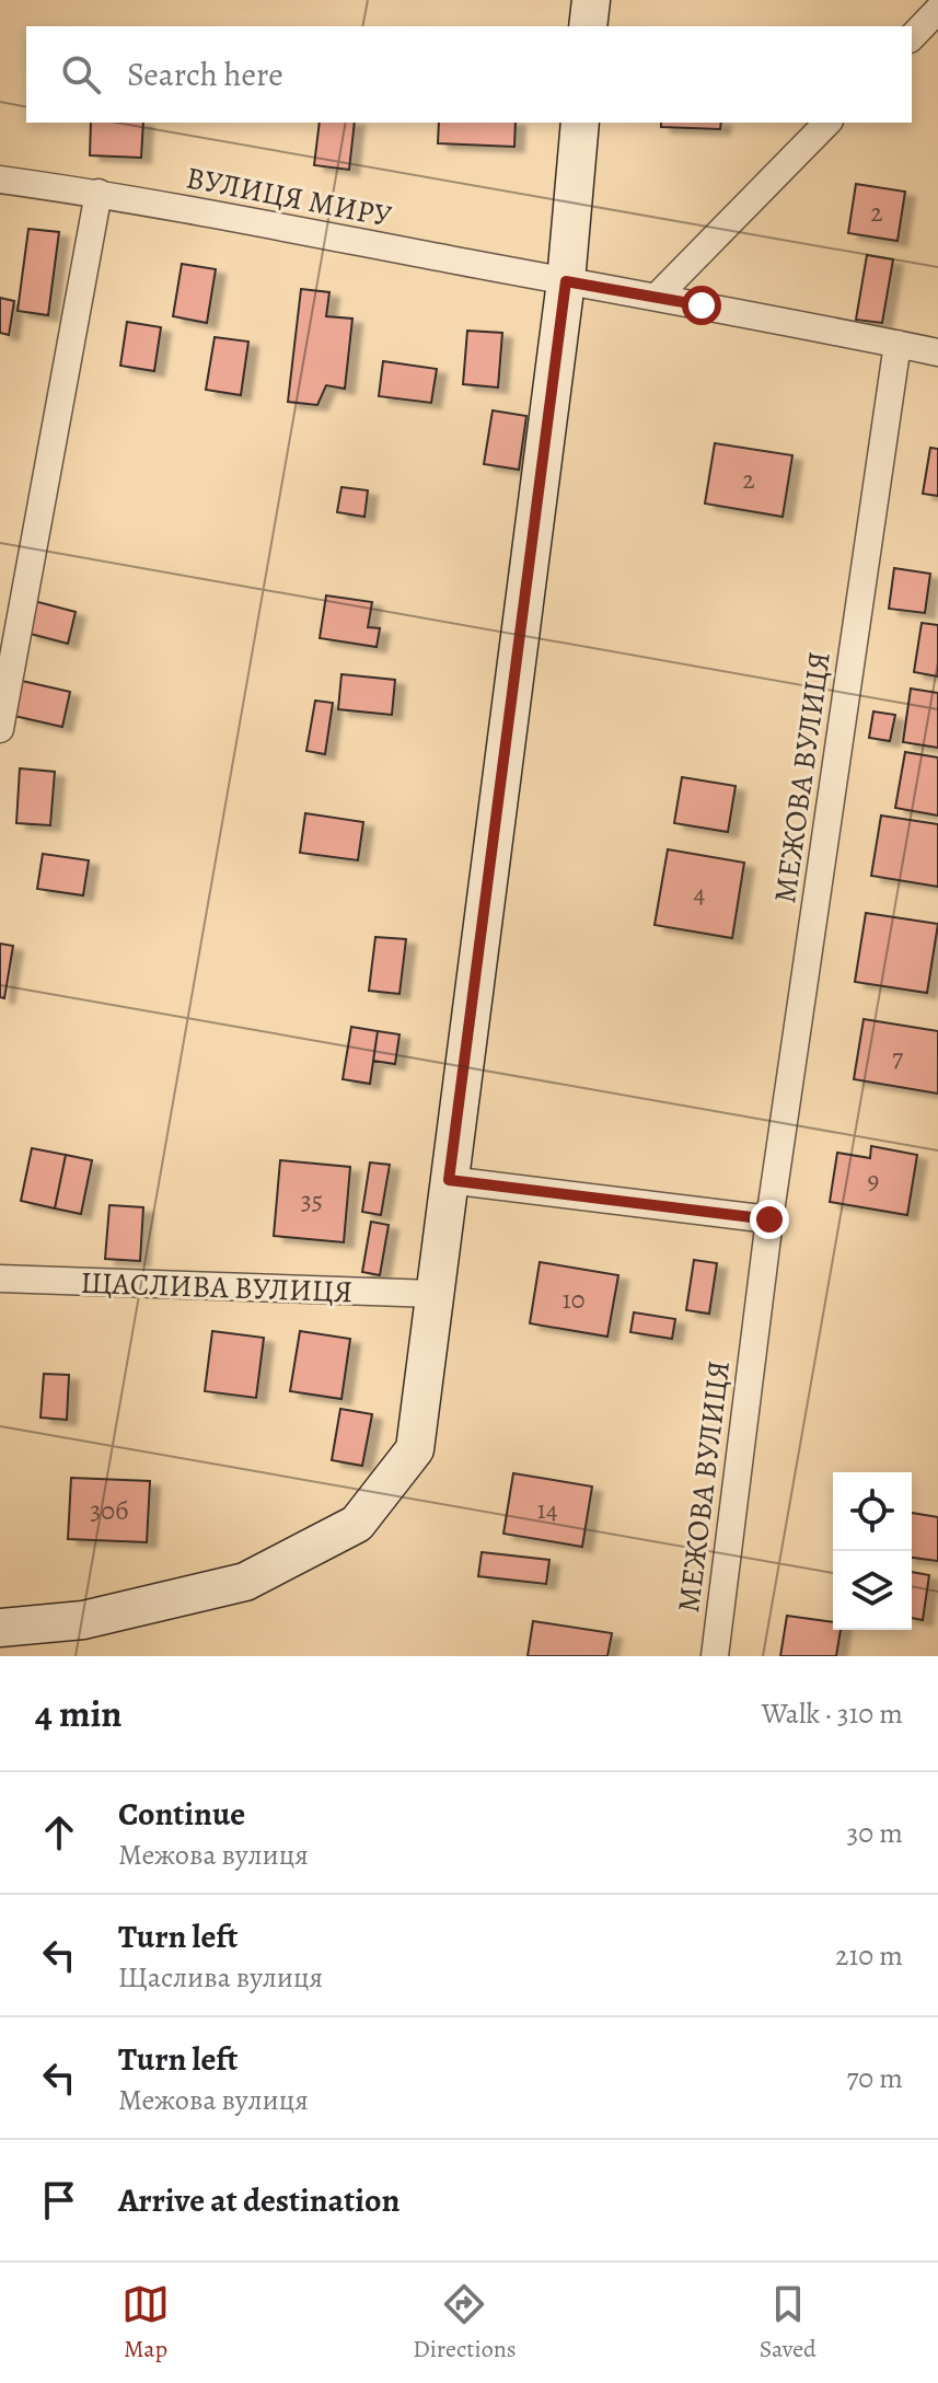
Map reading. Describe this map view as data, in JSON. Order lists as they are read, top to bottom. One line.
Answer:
{"streets":{"street":["ВУЛИЦЯ МИРУ","МЕЖОВА ВУЛИЦЯ","ЩАСЛИВА ВУЛИЦЯ"]},"house_numbers":["2","2","4","7","9","35","10","14","30б"],"page":{"search":"Search here","heading":["4 min","Walk · 310 m"],"list":[["Continue","Межова вулиця","30 m"],["Turn left","Щаслива вулиця","210 m"],["Turn left","Межова вулиця","70 m"],"Arrive at destination"],"nav":["Map","Directions","Saved"]}}
